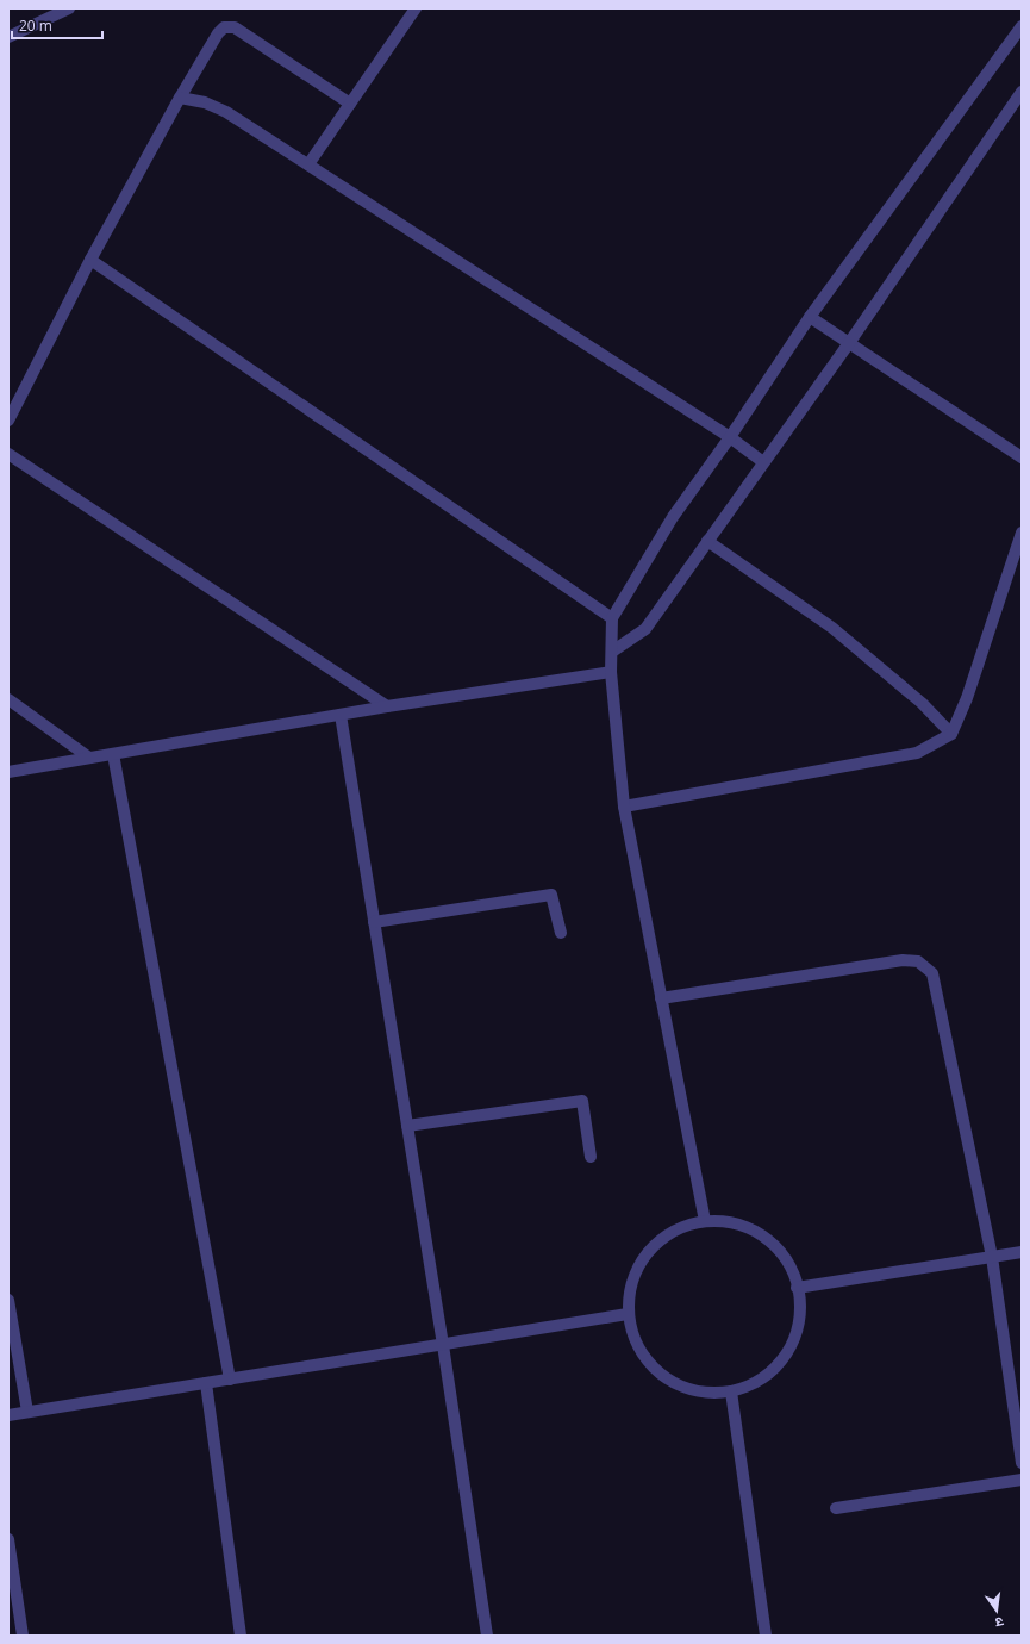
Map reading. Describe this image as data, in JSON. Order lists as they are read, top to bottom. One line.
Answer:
{"scale_bar":"20 m","north":"bottom"}
